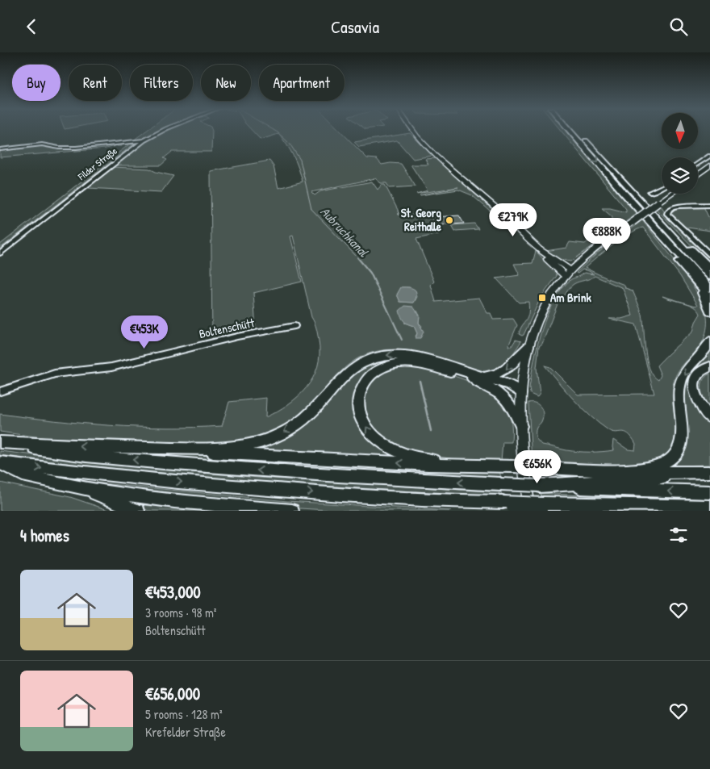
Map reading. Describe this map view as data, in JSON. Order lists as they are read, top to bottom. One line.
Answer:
{"streets":{"street":["Filder Straße","Boltenschütt"]},"water":["Aubruchkanal"],"places":{"other":["St. Georg Reithalle"],"transit":["Am Brink"]},"north":"bottom","page":{"header":"Casavia","chip":["Buy","Rent","Filters","New","Apartment"],"price":["€279K","€888K","€453K","€656K"],"heading":"4 homes","list":[{"name":"€453,000","note":"3 rooms · 98 m² · Boltenschütt"},{"name":"€656,000","note":"5 rooms · 128 m² · Krefelder Straße"}]}}
